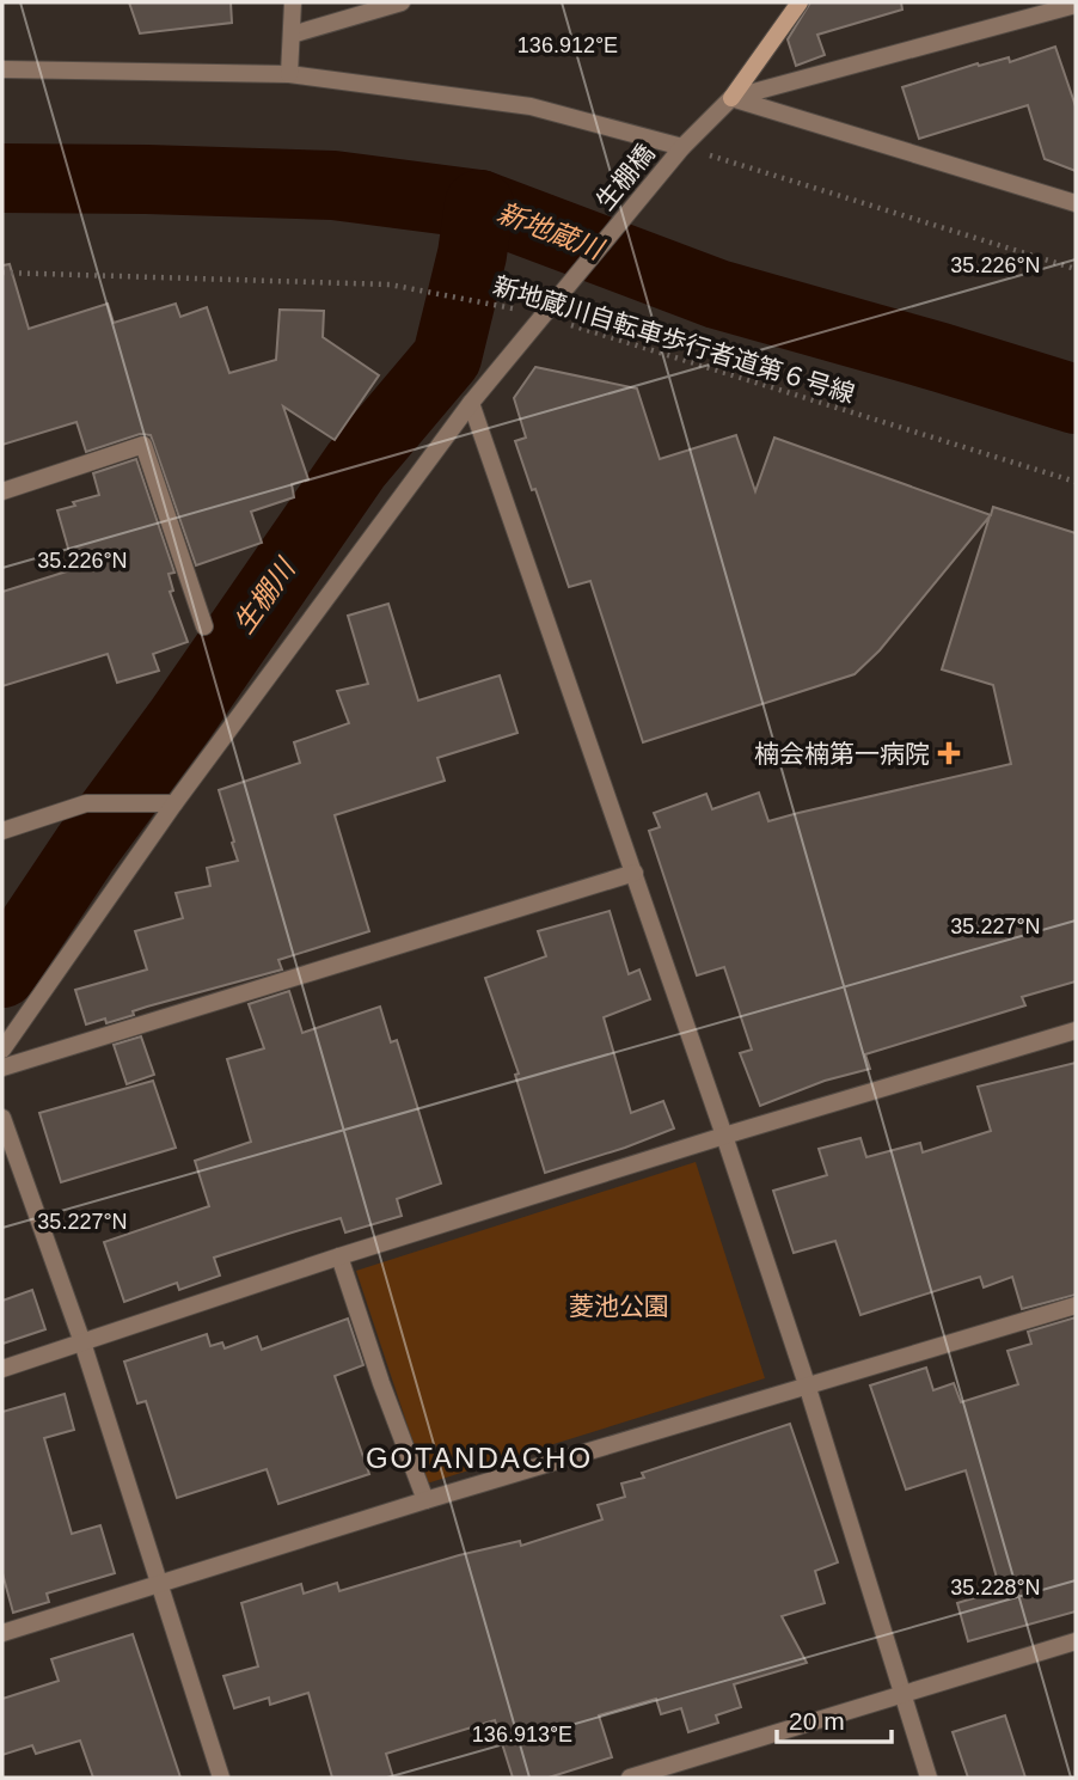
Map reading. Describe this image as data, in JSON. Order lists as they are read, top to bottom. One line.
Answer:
{"streets":{"street":["生棚橋"],"path":["新地蔵川自転車歩行者道第６号線"]},"crossings":[["生棚橋","新地蔵川自転車歩行者道第６号線"]],"districts":["GOTANDACHO"],"water":["新地蔵川","生棚川"],"parks":["菱池公園"],"places":{"health":["楠会楠第一病院"]},"scale_bar":"20 m","coordinates":["136.912°E","35.226°N","35.227°N","35.228°N","136.913°E"]}
